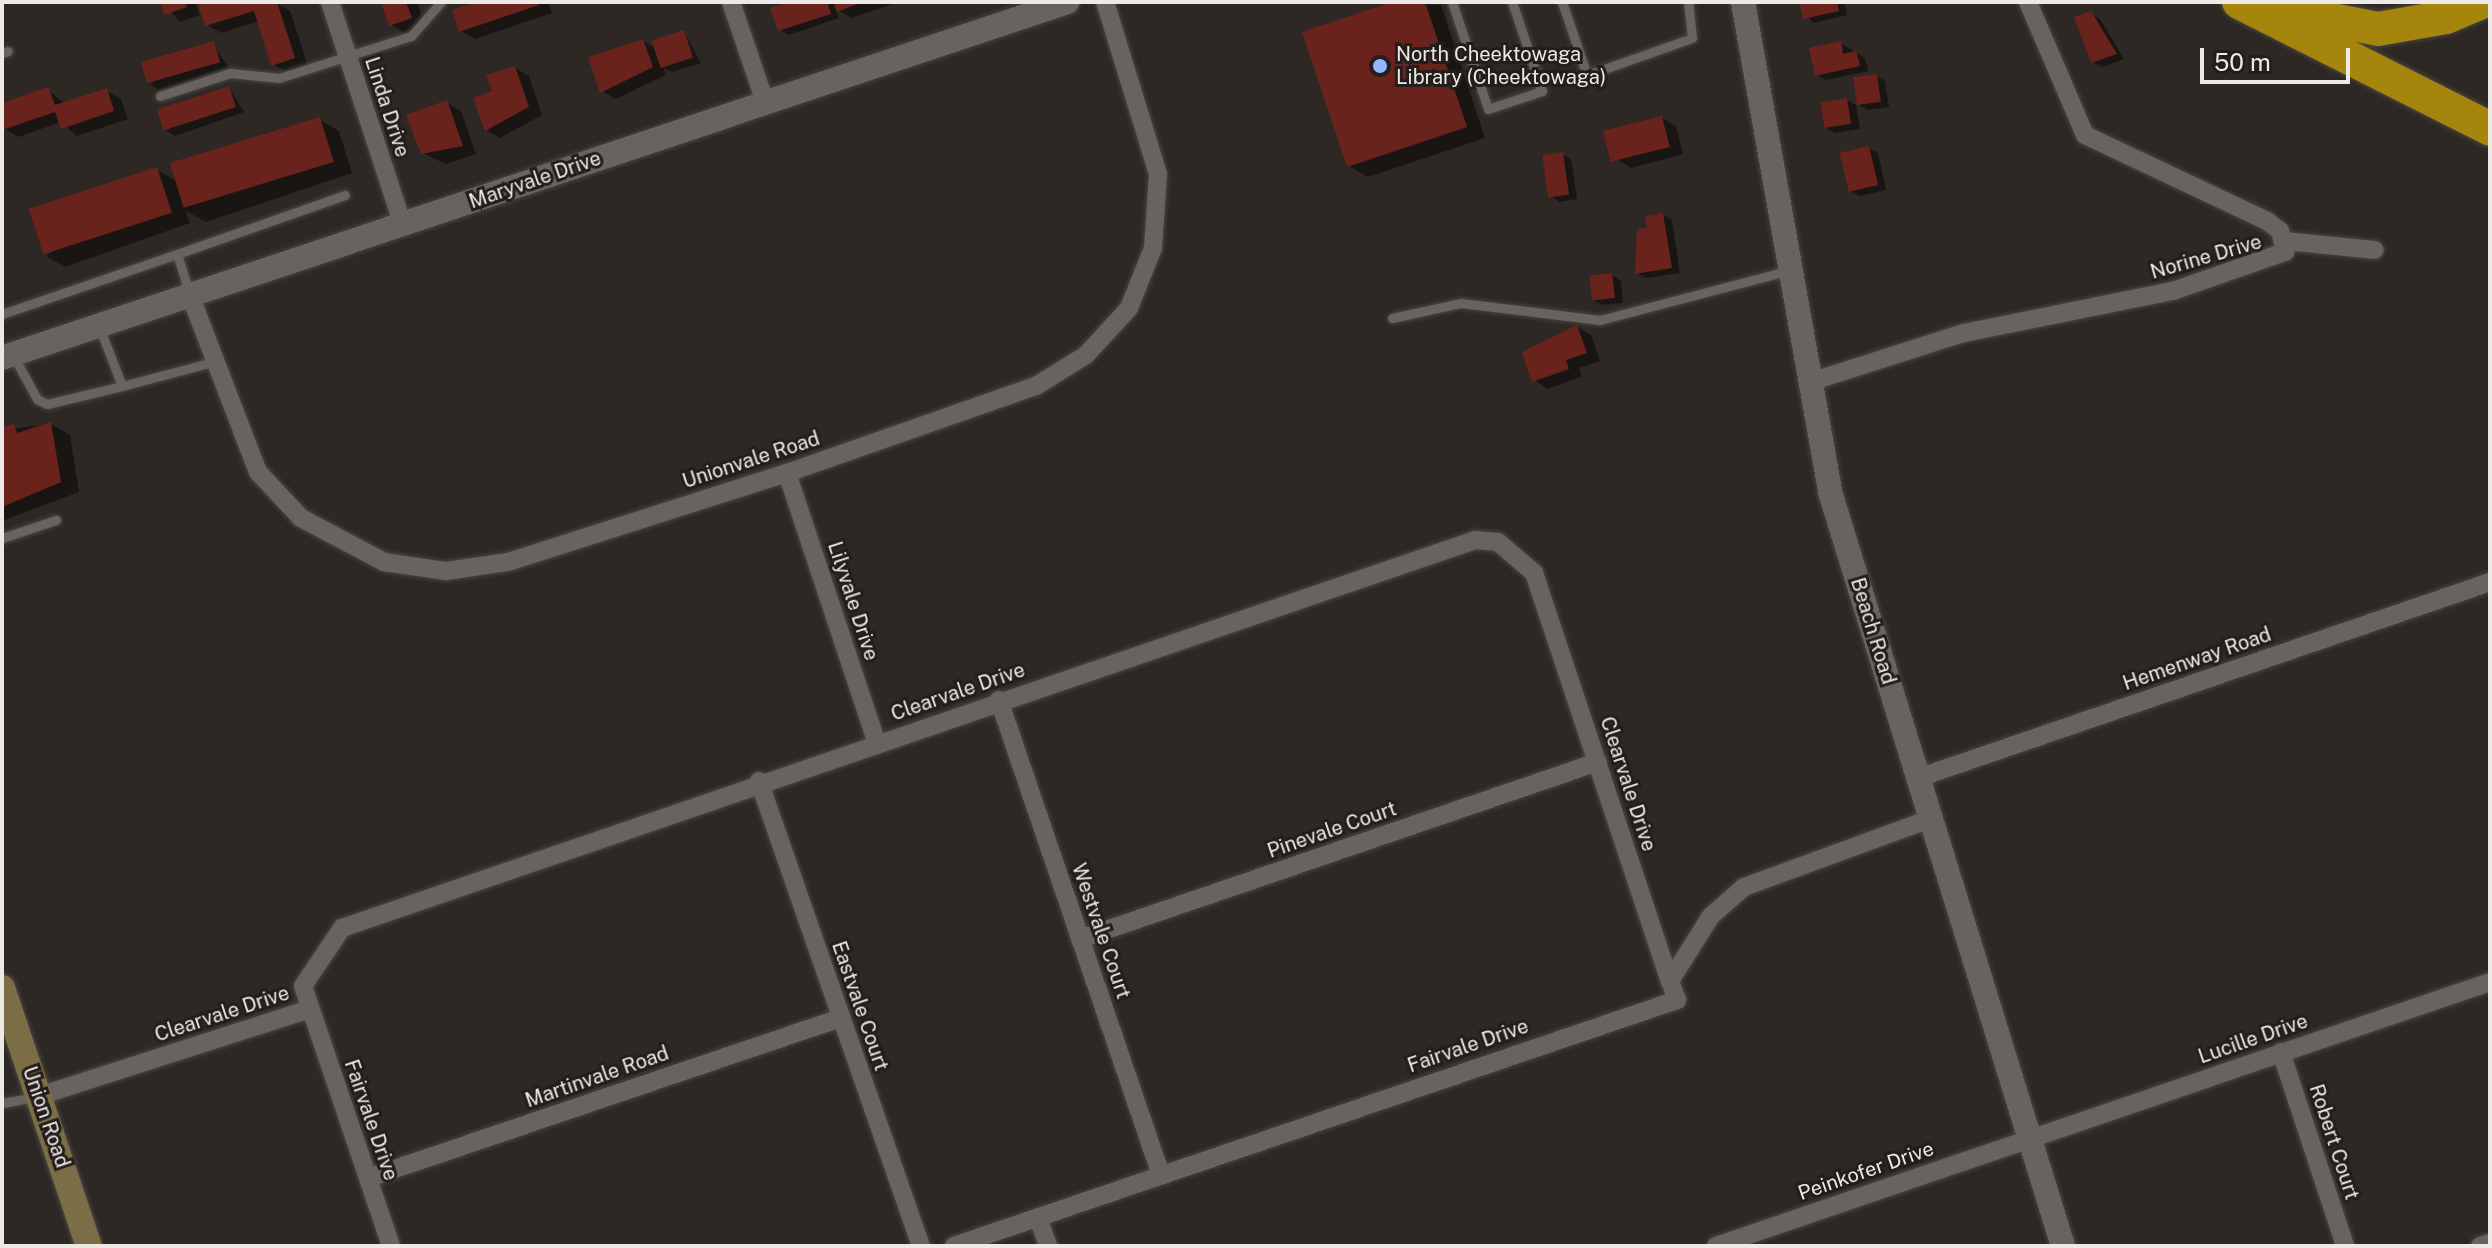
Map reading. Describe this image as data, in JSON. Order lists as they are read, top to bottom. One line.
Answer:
{"streets":{"main road":["Union Road"],"street":["Linda Drive","Maryvale Drive","Norine Drive","Unionvale Road","Lilyvale Drive","Beach Road","Hemenway Road","Clearvale Drive","Pinevale Court","Westvale Court","Eastvale Court","Lucille Drive","Fairvale Drive","Martinvale Road","Robert Court","Peinkofer Drive"]},"crossings":[["Linda Drive","Maryvale Drive"],["Maryvale Drive","Unionvale Road"],["Norine Drive","Beach Road"],["Unionvale Road","Lilyvale Drive"],["Lilyvale Drive","Clearvale Drive"],["Beach Road","Hemenway Road"],["Beach Road","Lucille Drive"],["Beach Road","Fairvale Drive"],["Beach Road","Peinkofer Drive"],["Clearvale Drive","Pinevale Court"],["Clearvale Drive","Westvale Court"],["Clearvale Drive","Eastvale Court"],["Clearvale Drive","Fairvale Drive"],["Clearvale Drive","Union Road"],["Pinevale Court","Westvale Court"],["Westvale Court","Fairvale Drive"],["Eastvale Court","Martinvale Road"],["Lucille Drive","Robert Court"],["Lucille Drive","Peinkofer Drive"],["Fairvale Drive","Martinvale Road"]],"places":["North Cheektowaga Library (Cheektowaga)"],"scale_bar":"50 m"}
